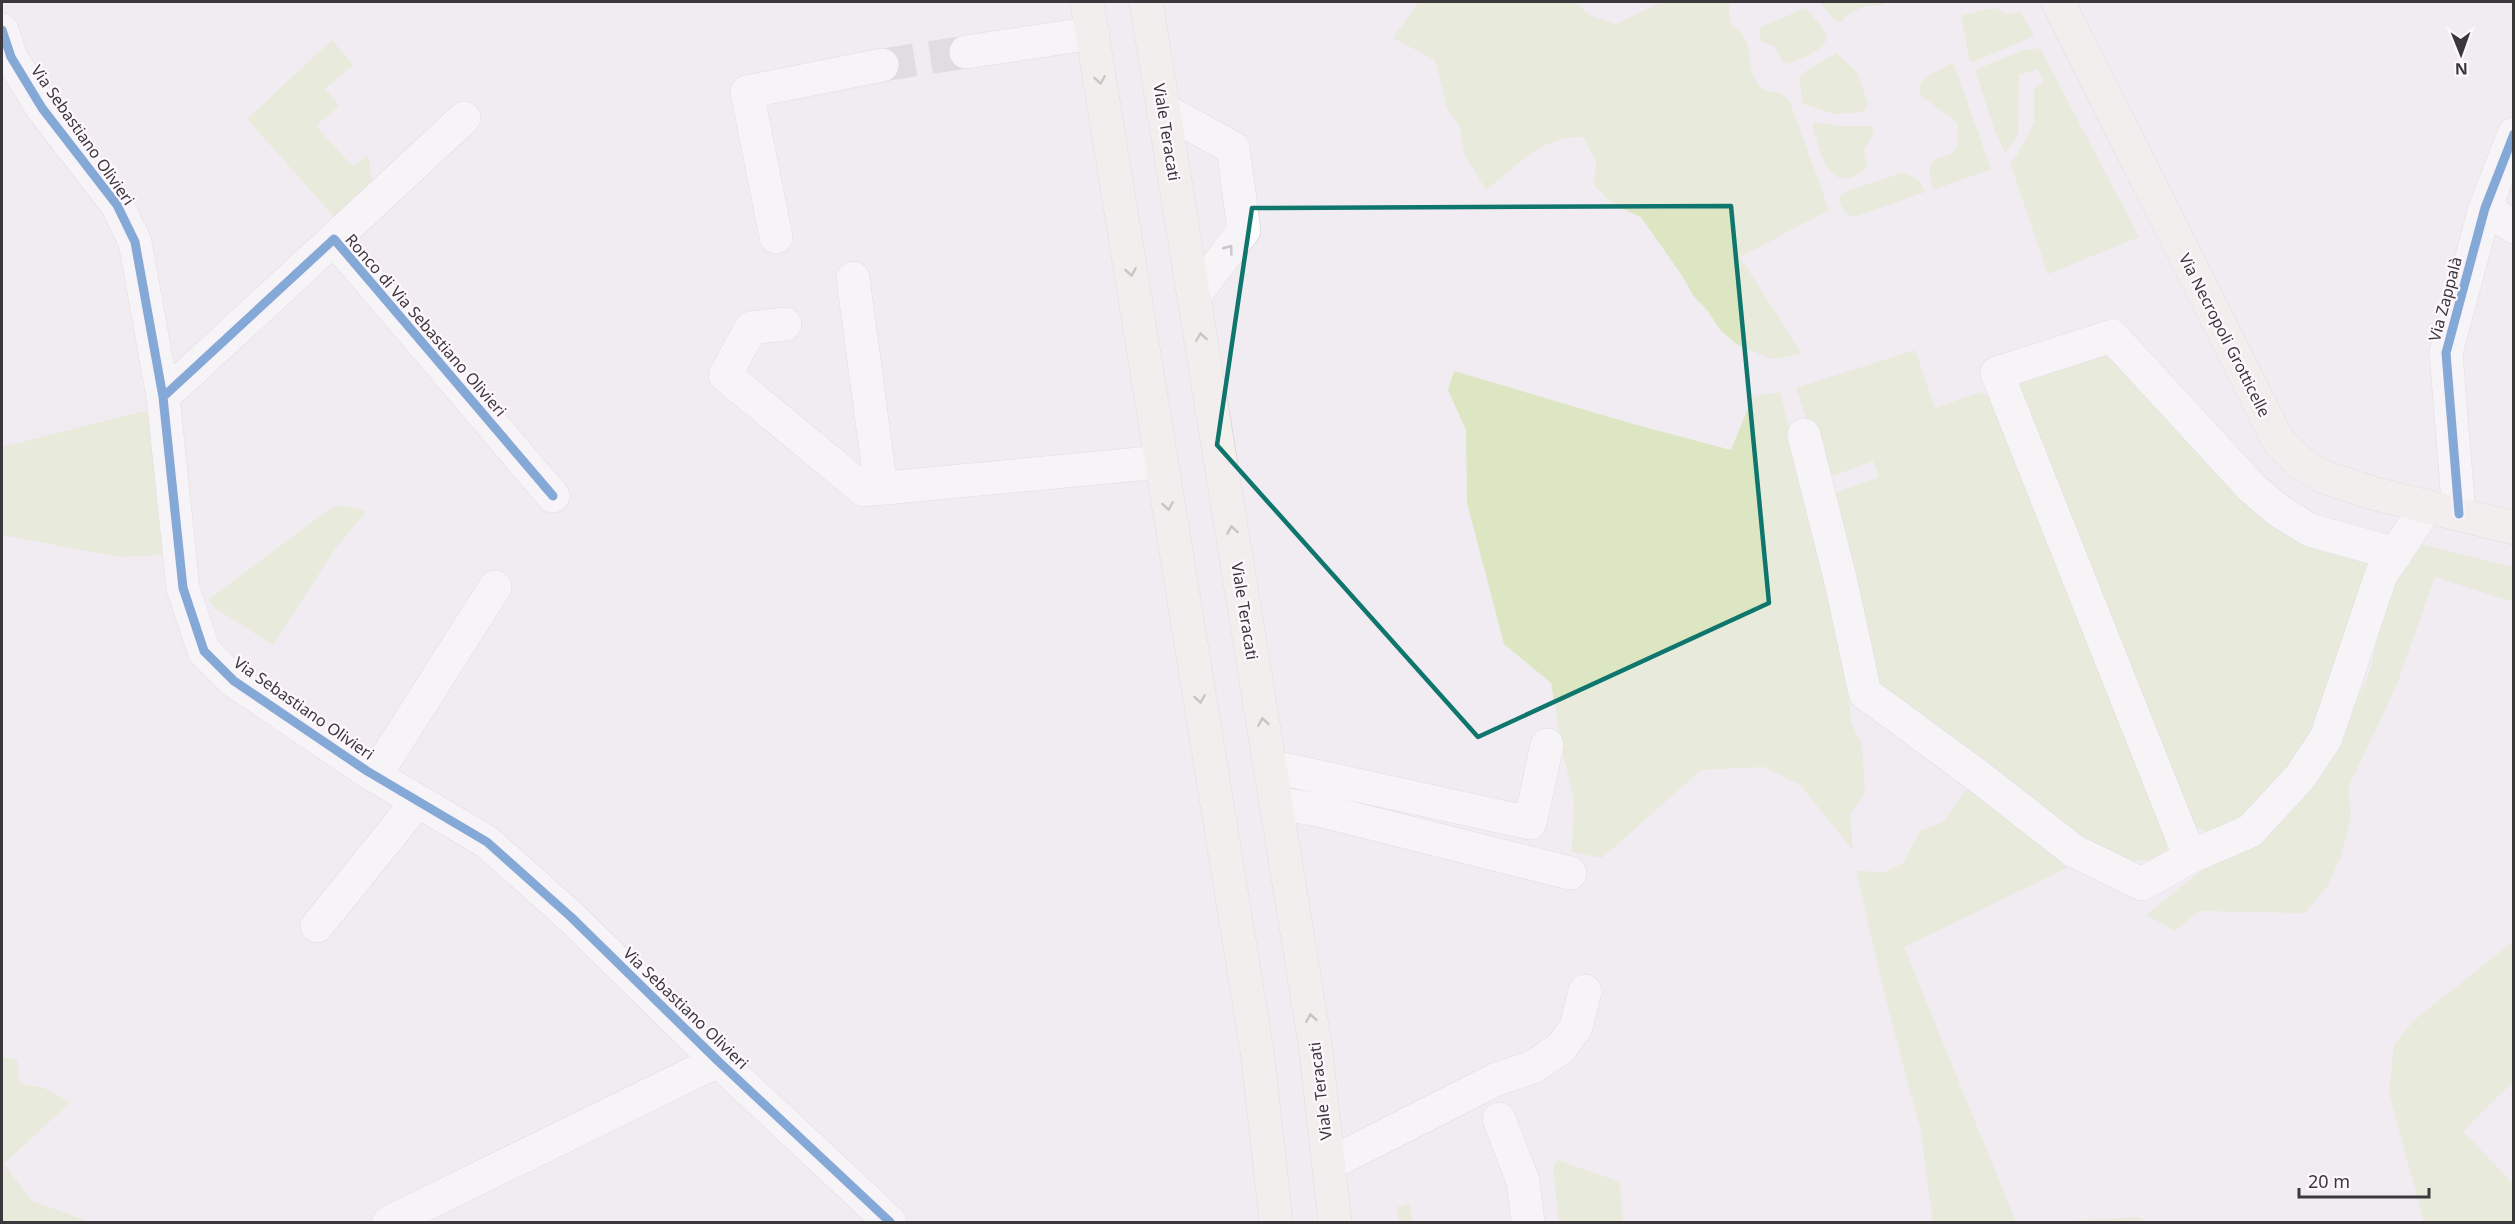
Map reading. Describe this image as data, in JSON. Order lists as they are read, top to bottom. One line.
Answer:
{"streets":{"main road":["Viale Teracati","Via Necropoli Grotticelle"],"street":["Via Sebastiano Olivieri","Via Zappalà","Ronco di Via Sebastiano Olivieri"]},"crossings":[["Via Sebastiano Olivieri","Ronco di Via Sebastiano Olivieri"],["Via Zappalà","Via Necropoli Grotticelle"]],"scale_bar":"20 m","north":"bottom"}
